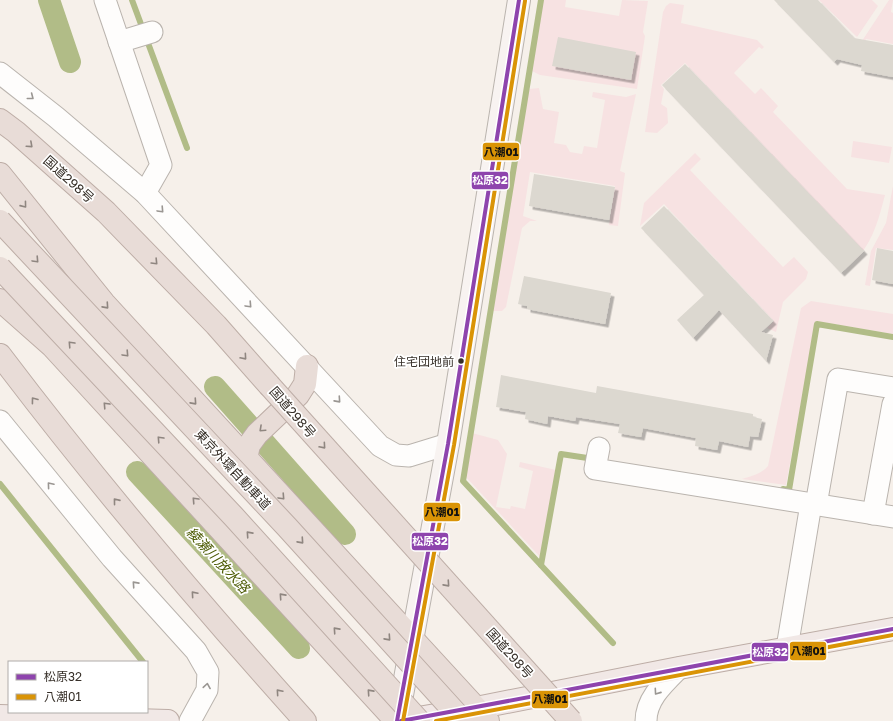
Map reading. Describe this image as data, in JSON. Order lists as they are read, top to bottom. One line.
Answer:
{"streets":{"highway":["国道298号","東京外環自動車道"]},"water":["綾瀬川放水路"],"places":["住宅団地前"],"lines":["transit line 松原32","transit line 八潮01"],"legend":["松原32","八潮01"]}
